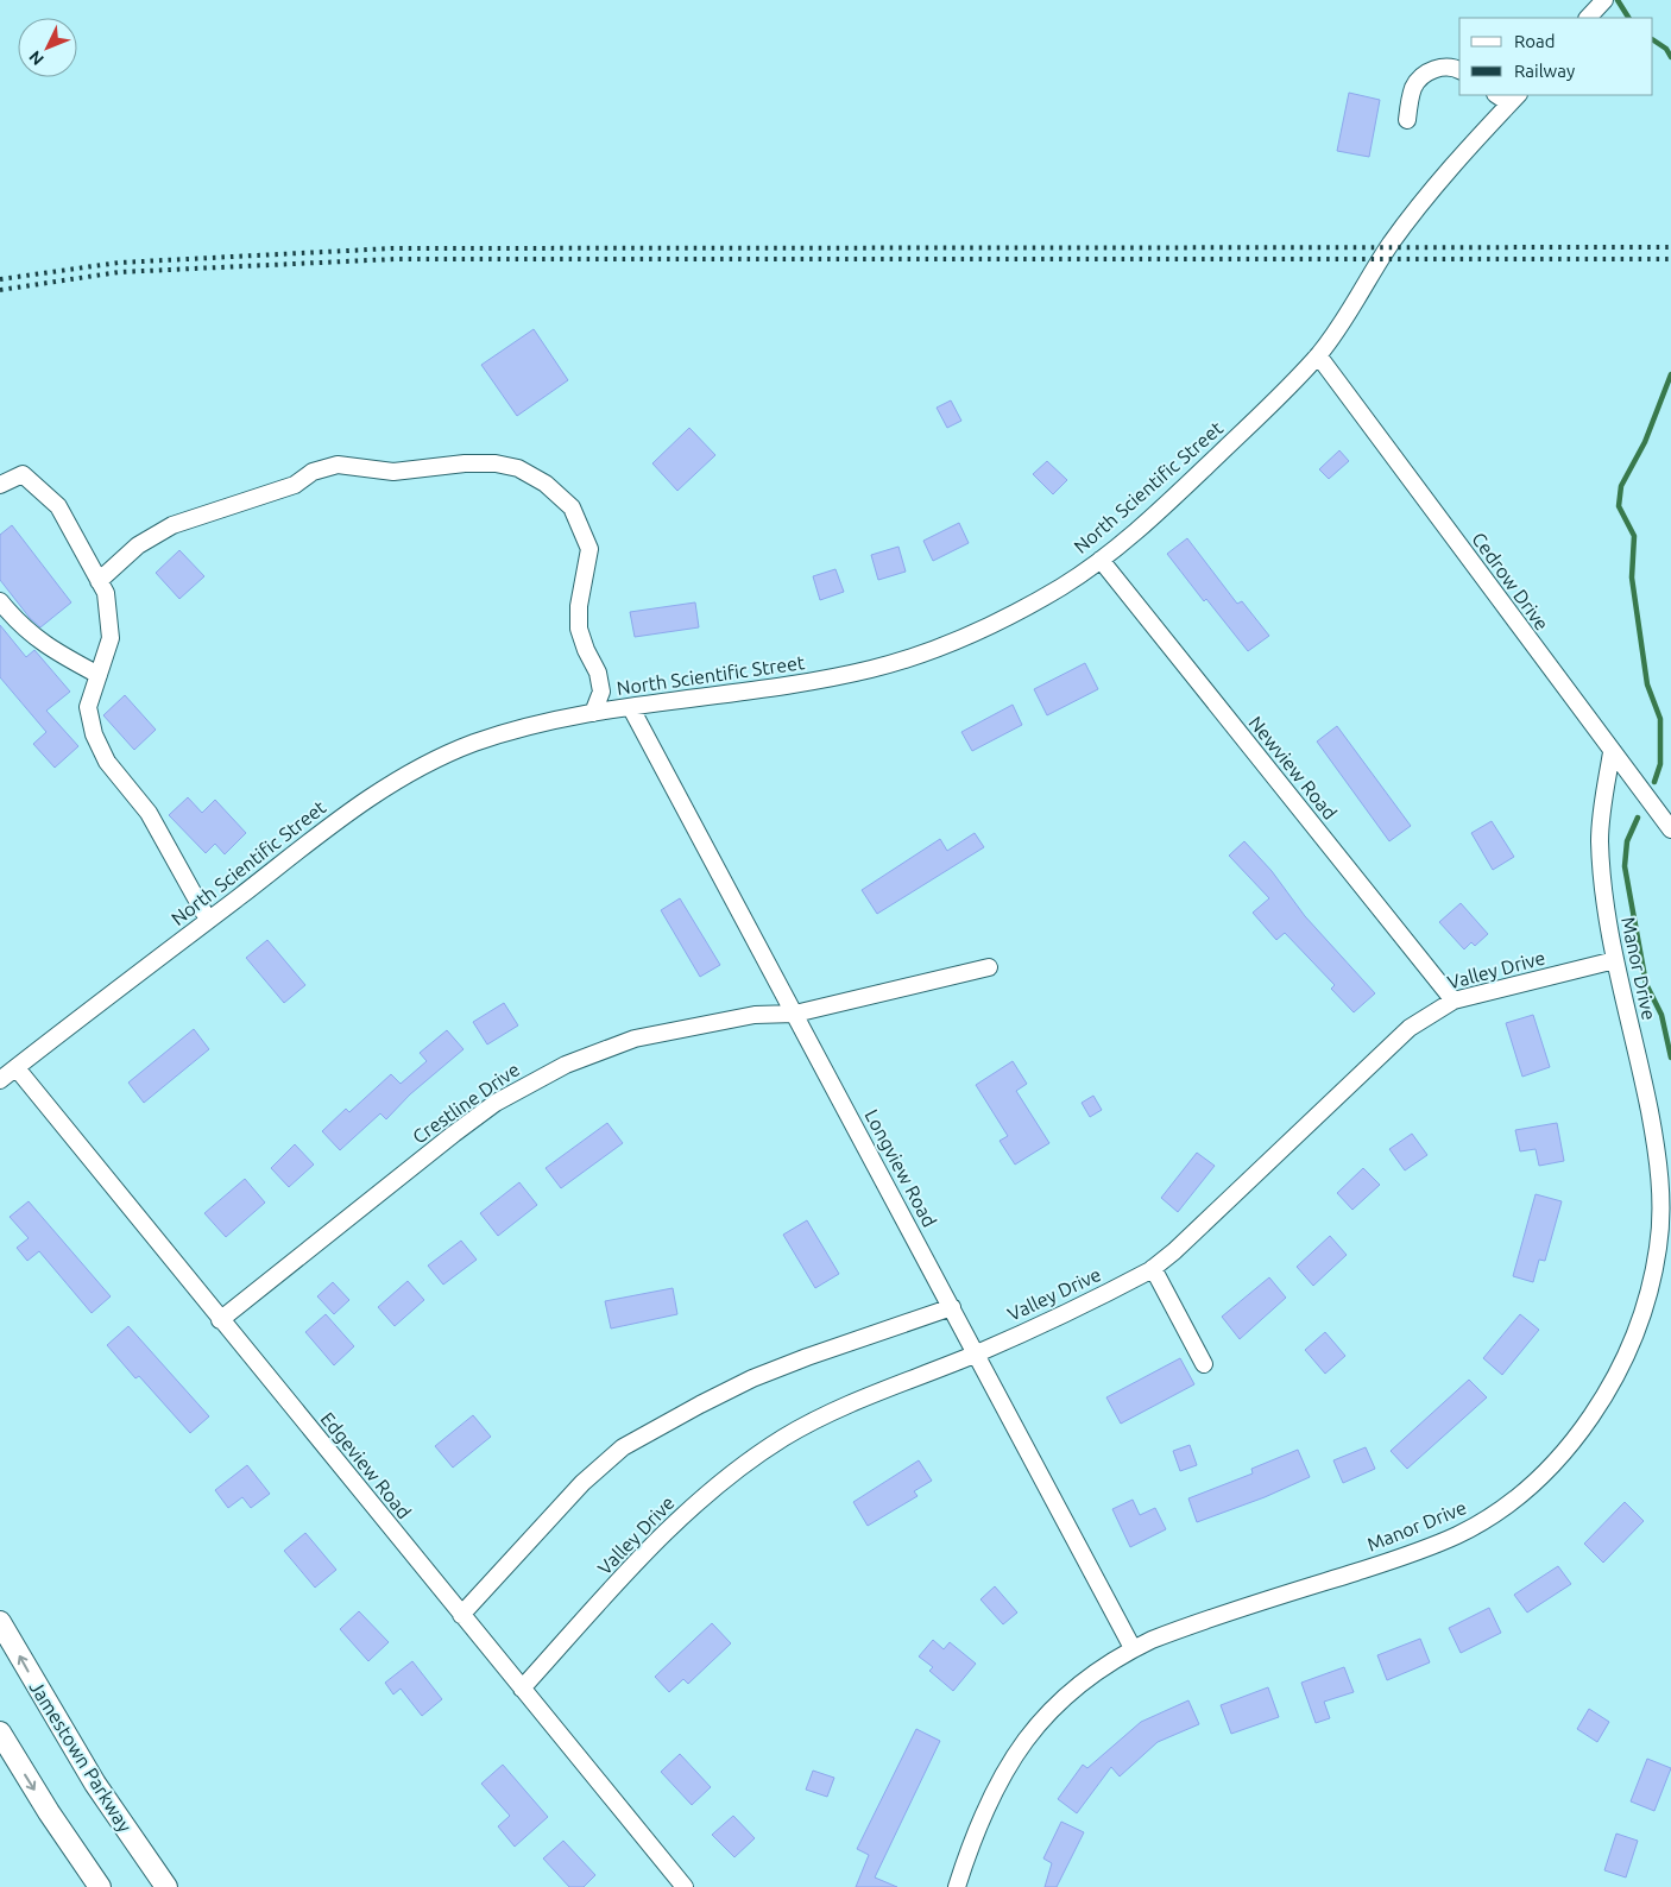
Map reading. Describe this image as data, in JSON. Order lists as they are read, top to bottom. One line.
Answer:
{"streets":{"main road":["Jamestown Parkway"],"street":["North Scientific Street","Cedrow Drive","Newview Road","Manor Drive","Valley Drive","Crestline Drive","Longview Road","Edgeview Road"]},"crossings":[["North Scientific Street","Cedrow Drive"],["North Scientific Street","Newview Road"],["North Scientific Street","Longview Road"],["North Scientific Street","Edgeview Road"],["Cedrow Drive","Manor Drive"],["Newview Road","Valley Drive"],["Manor Drive","Valley Drive"],["Manor Drive","Longview Road"],["Valley Drive","Longview Road"],["Valley Drive","Edgeview Road"],["Crestline Drive","Longview Road"],["Crestline Drive","Edgeview Road"]],"legend":["Road","Railway"],"north":"bottom left"}
